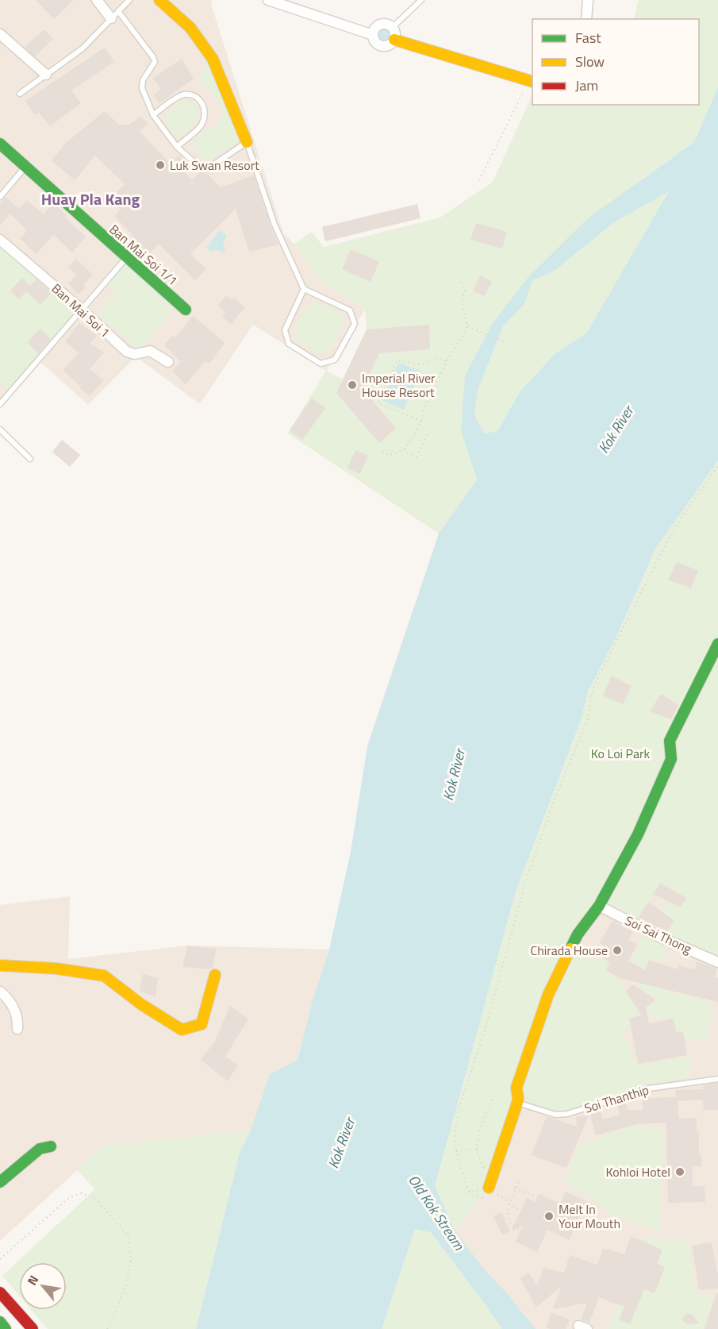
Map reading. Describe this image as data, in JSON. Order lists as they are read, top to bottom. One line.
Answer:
{"streets":{"street":["Ban Mai Soi 1/1","Ban Mai Soi 1","Soi Sai Thong"],"lane":["Soi Thanthip"]},"districts":["Huay Pla Kang"],"water":["Kok River","Old Kok Stream"],"parks":["Ko Loi Park"],"places":["Luk Swan Resort","Imperial River House Resort","Chirada House","Kohloi Hotel","Melt In Your Mouth"],"legend":["Fast","Slow","Jam"],"north":"top left"}
